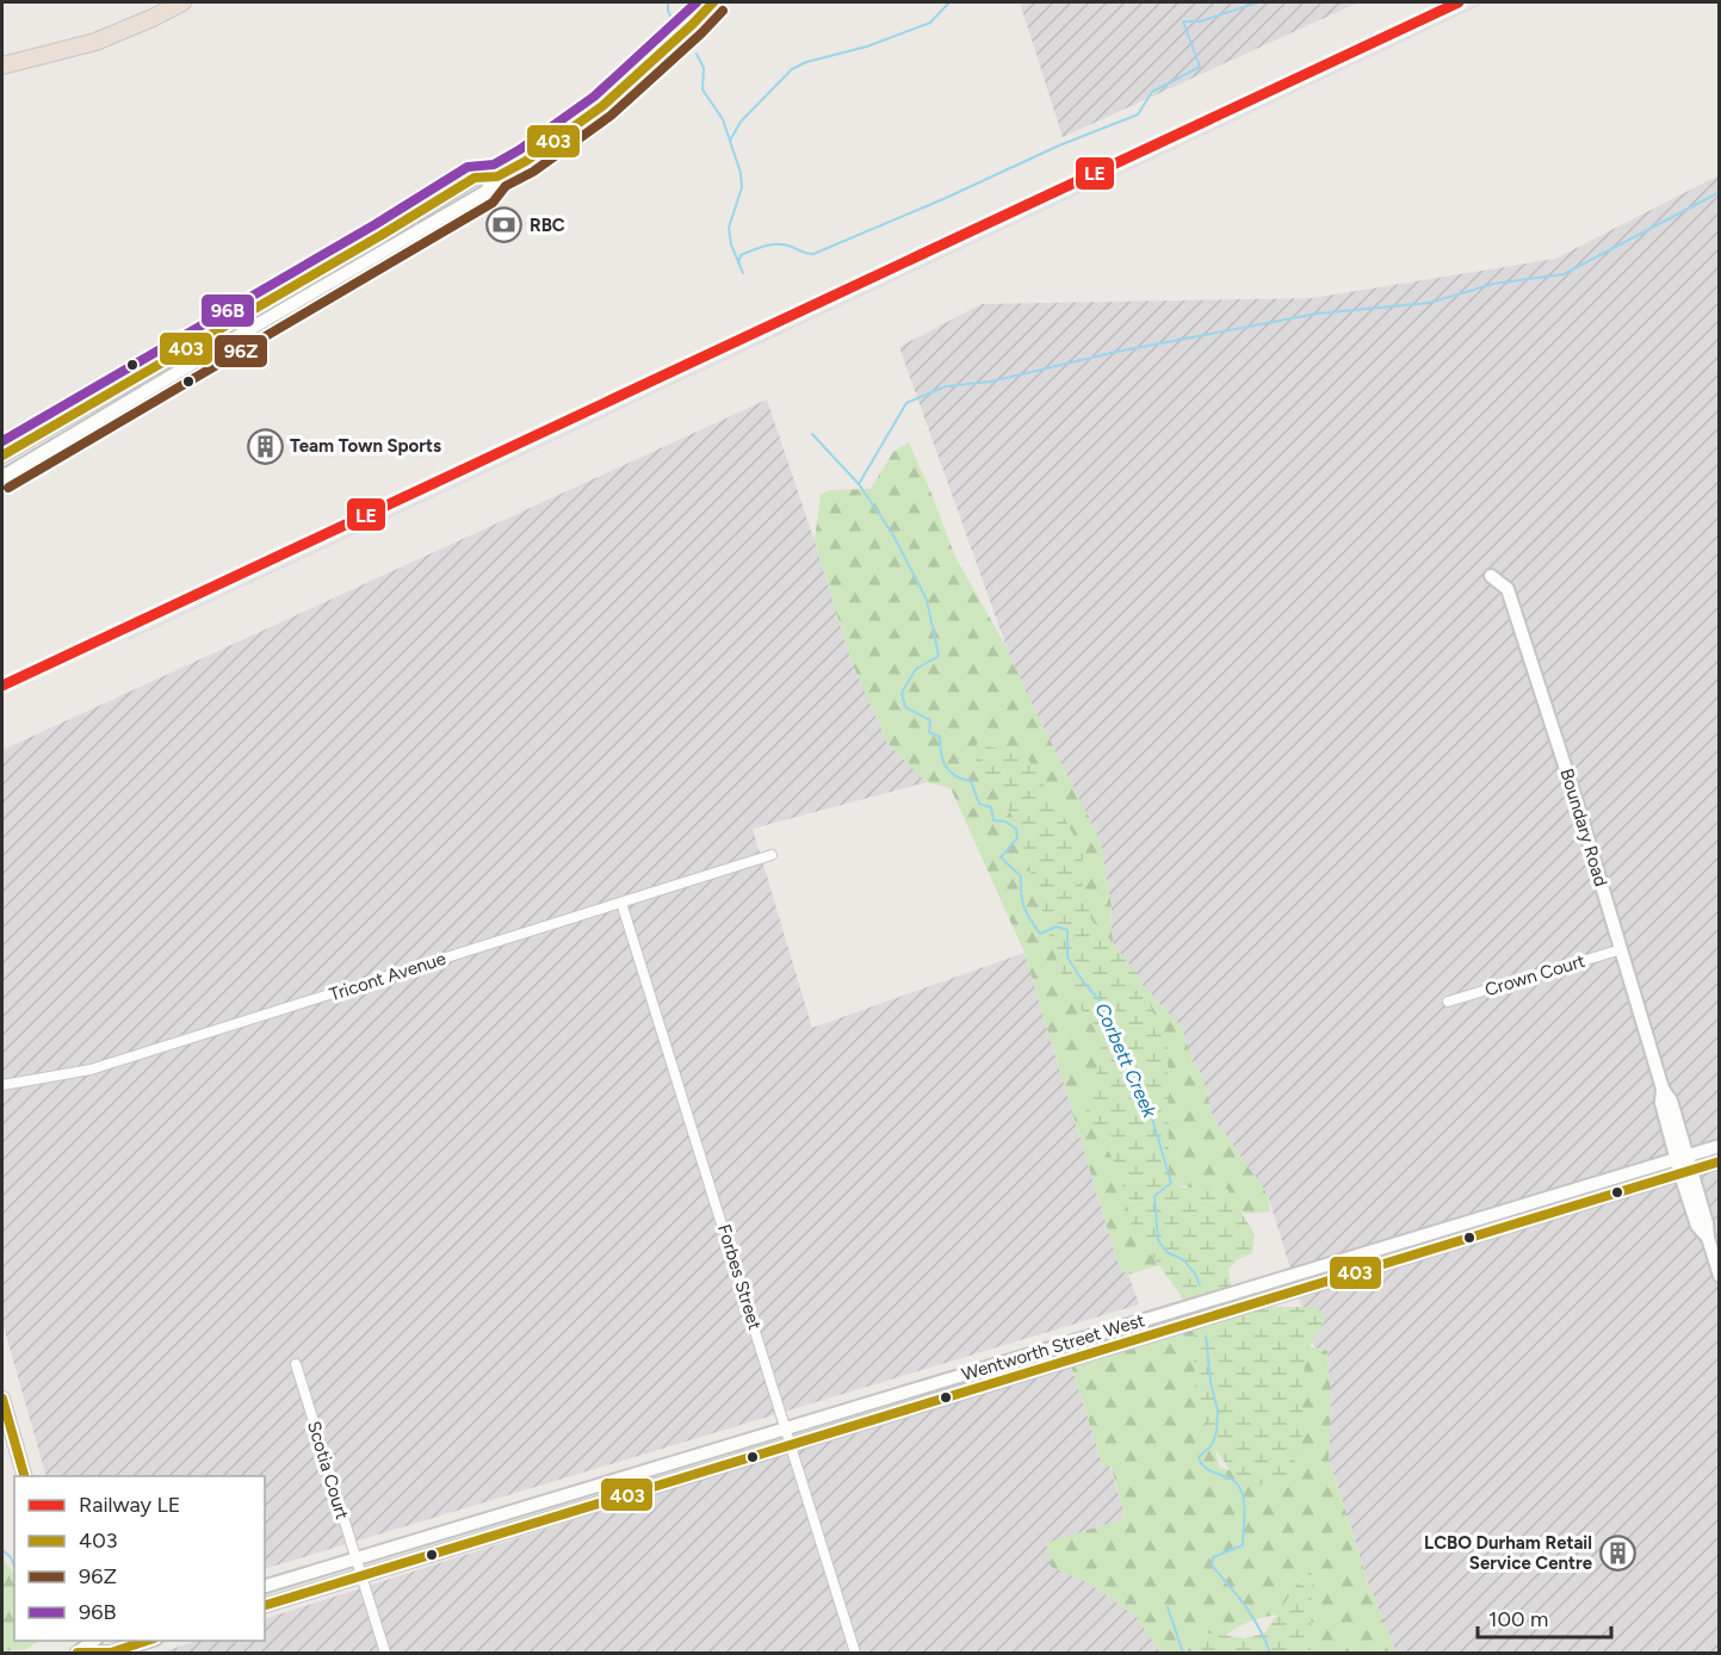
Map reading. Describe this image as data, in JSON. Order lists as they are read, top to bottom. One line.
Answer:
{"streets":{"main road":["Boundary Road","Wentworth Street West"],"street":["Crown Court","Tricont Avenue","Forbes Street","Scotia Court"]},"crossings":[["Boundary Road","Crown Court"],["Boundary Road","Wentworth Street West"],["Tricont Avenue","Forbes Street"],["Forbes Street","Wentworth Street West"],["Wentworth Street West","Scotia Court"]],"water":["Corbett Creek"],"places":{"bank":["RBC"],"building":["Team Town Sports","LCBO Durham Retail Service Centre"]},"lines":["rail line LE","transit line 403","transit line 96B","transit line 96Z"],"legend":["Railway LE","403","96Z","96B"],"scale_bar":"100 m"}
